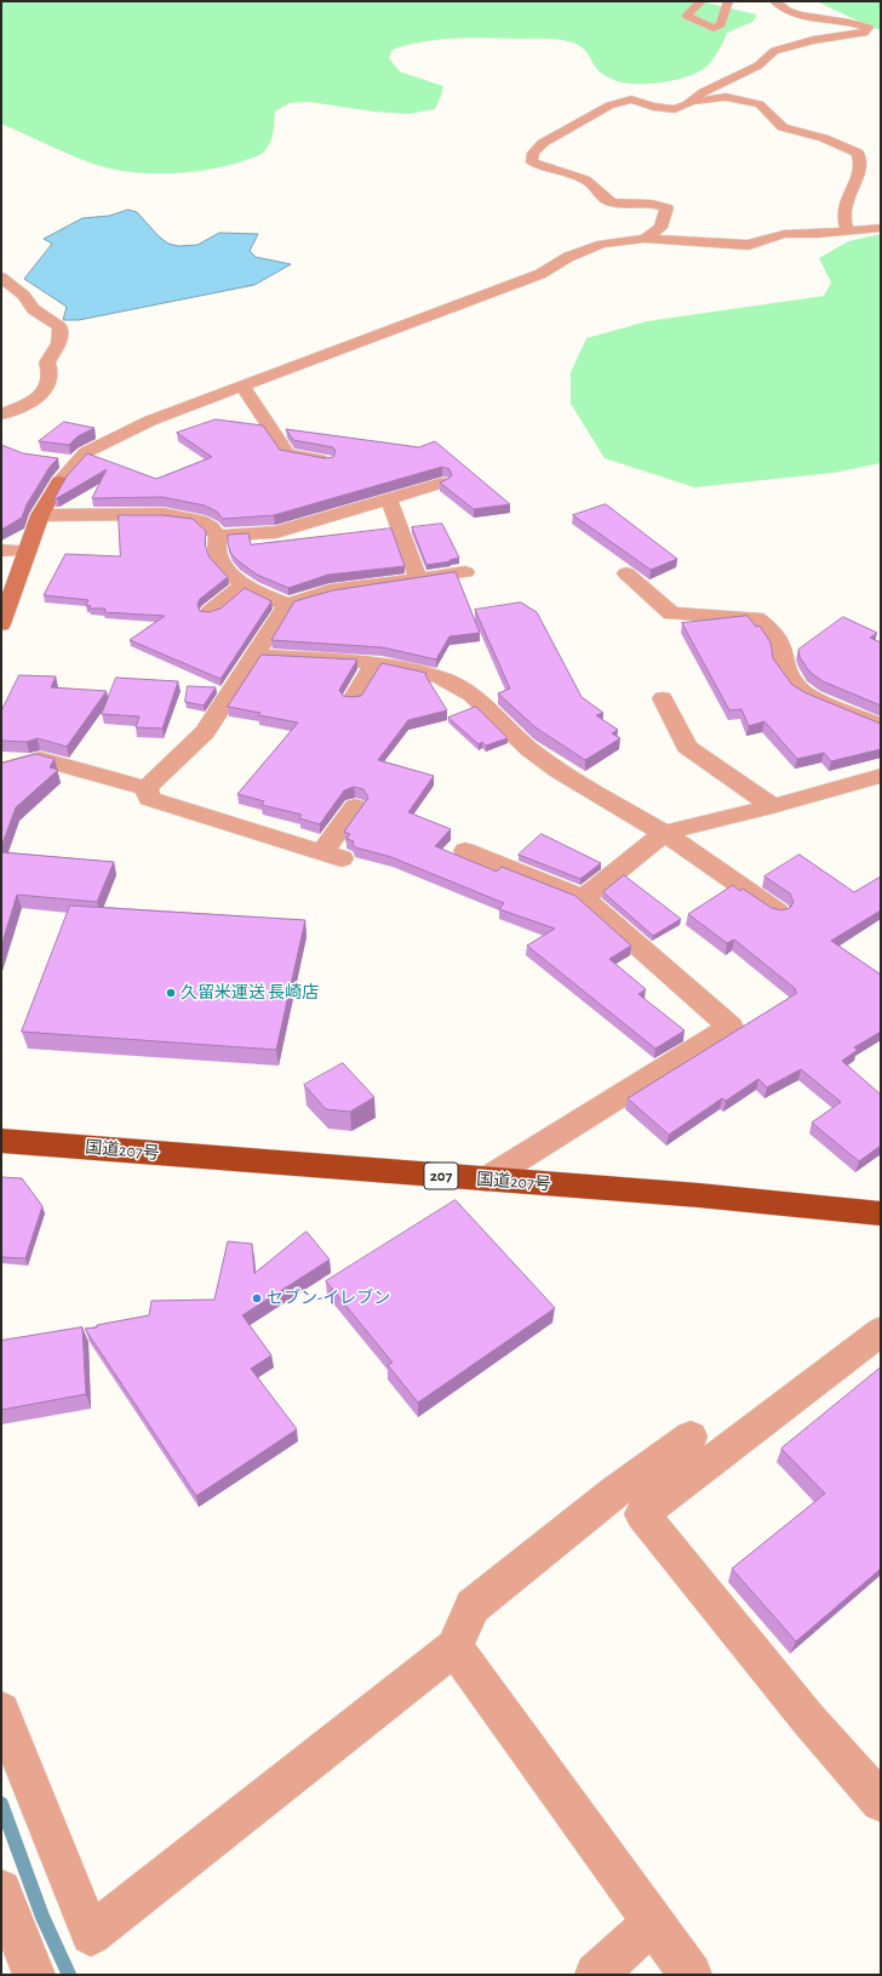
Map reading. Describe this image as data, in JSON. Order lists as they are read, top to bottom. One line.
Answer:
{"streets":{"highway":["国道207号","207"]},"places":["久留米運送 長崎店","セブン-イレブン"]}
